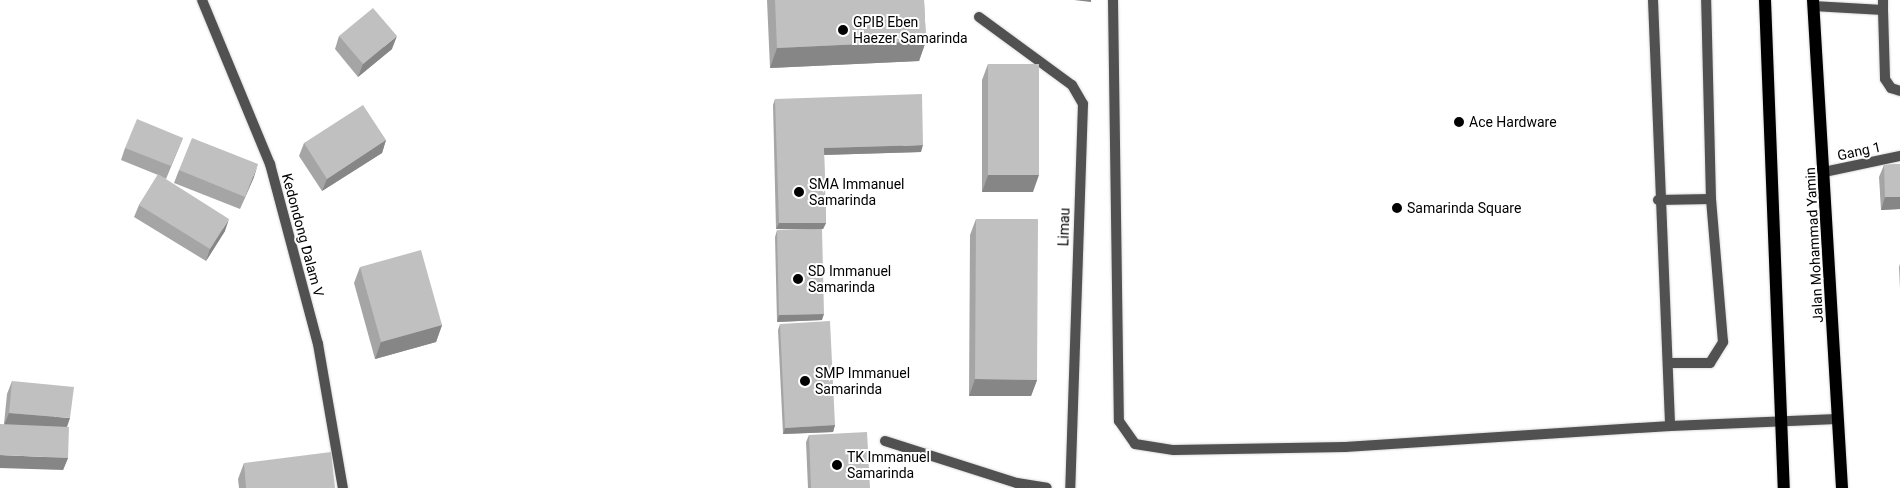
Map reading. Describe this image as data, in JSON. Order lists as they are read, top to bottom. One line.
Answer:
{"streets":{"main road":["Jalan Mohammad Yamin"],"street":["Gang 1","Limau","Kedondong Dalam V"]},"crossings":[["Gang 1","Jalan Mohammad Yamin"]],"places":["GPIB Eben Haezer Samarinda","Ace Hardware","SMA Immanuel Samarinda","Samarinda Square","SD Immanuel Samarinda","SMP Immanuel Samarinda","TK Immanuel Samarinda"]}
